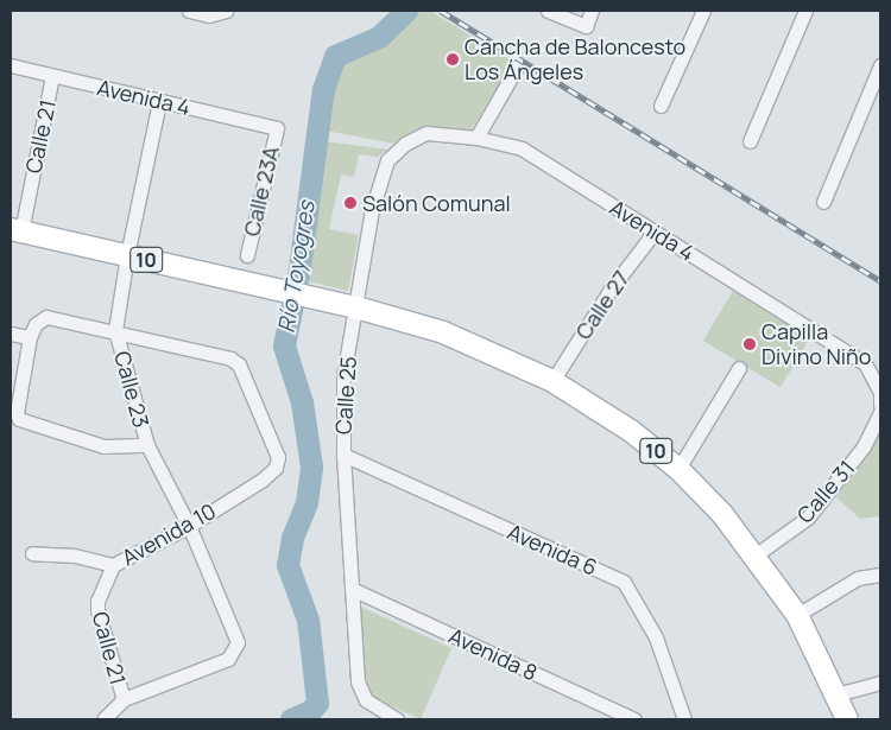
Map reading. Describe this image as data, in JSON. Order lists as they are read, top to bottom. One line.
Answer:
{"streets":{"main road":["10"],"street":["Avenida 4","Calle 21","Calle 23A","Calle 27","Calle 23","Calle 25","Calle 31","Avenida 10","Avenida 6","Avenida 8"]},"crossings":[["Avenida 4","Calle 21"],["Avenida 4","Calle 23A"],["Avenida 4","Calle 27"],["Avenida 4","Calle 23"],["Avenida 4","Calle 25"],["Calle 21","10"],["Calle 21","Calle 23"],["Calle 21","Avenida 10"],["10","Calle 27"],["10","Calle 23"],["10","Calle 25"],["10","Calle 31"],["Calle 23","Avenida 10"],["Calle 25","Avenida 6"],["Calle 25","Avenida 8"]],"water":["Río Toyogres"],"places":["Cancha de Baloncesto Los Ángeles","Salón Comunal","Capilla Divino Niño"]}
